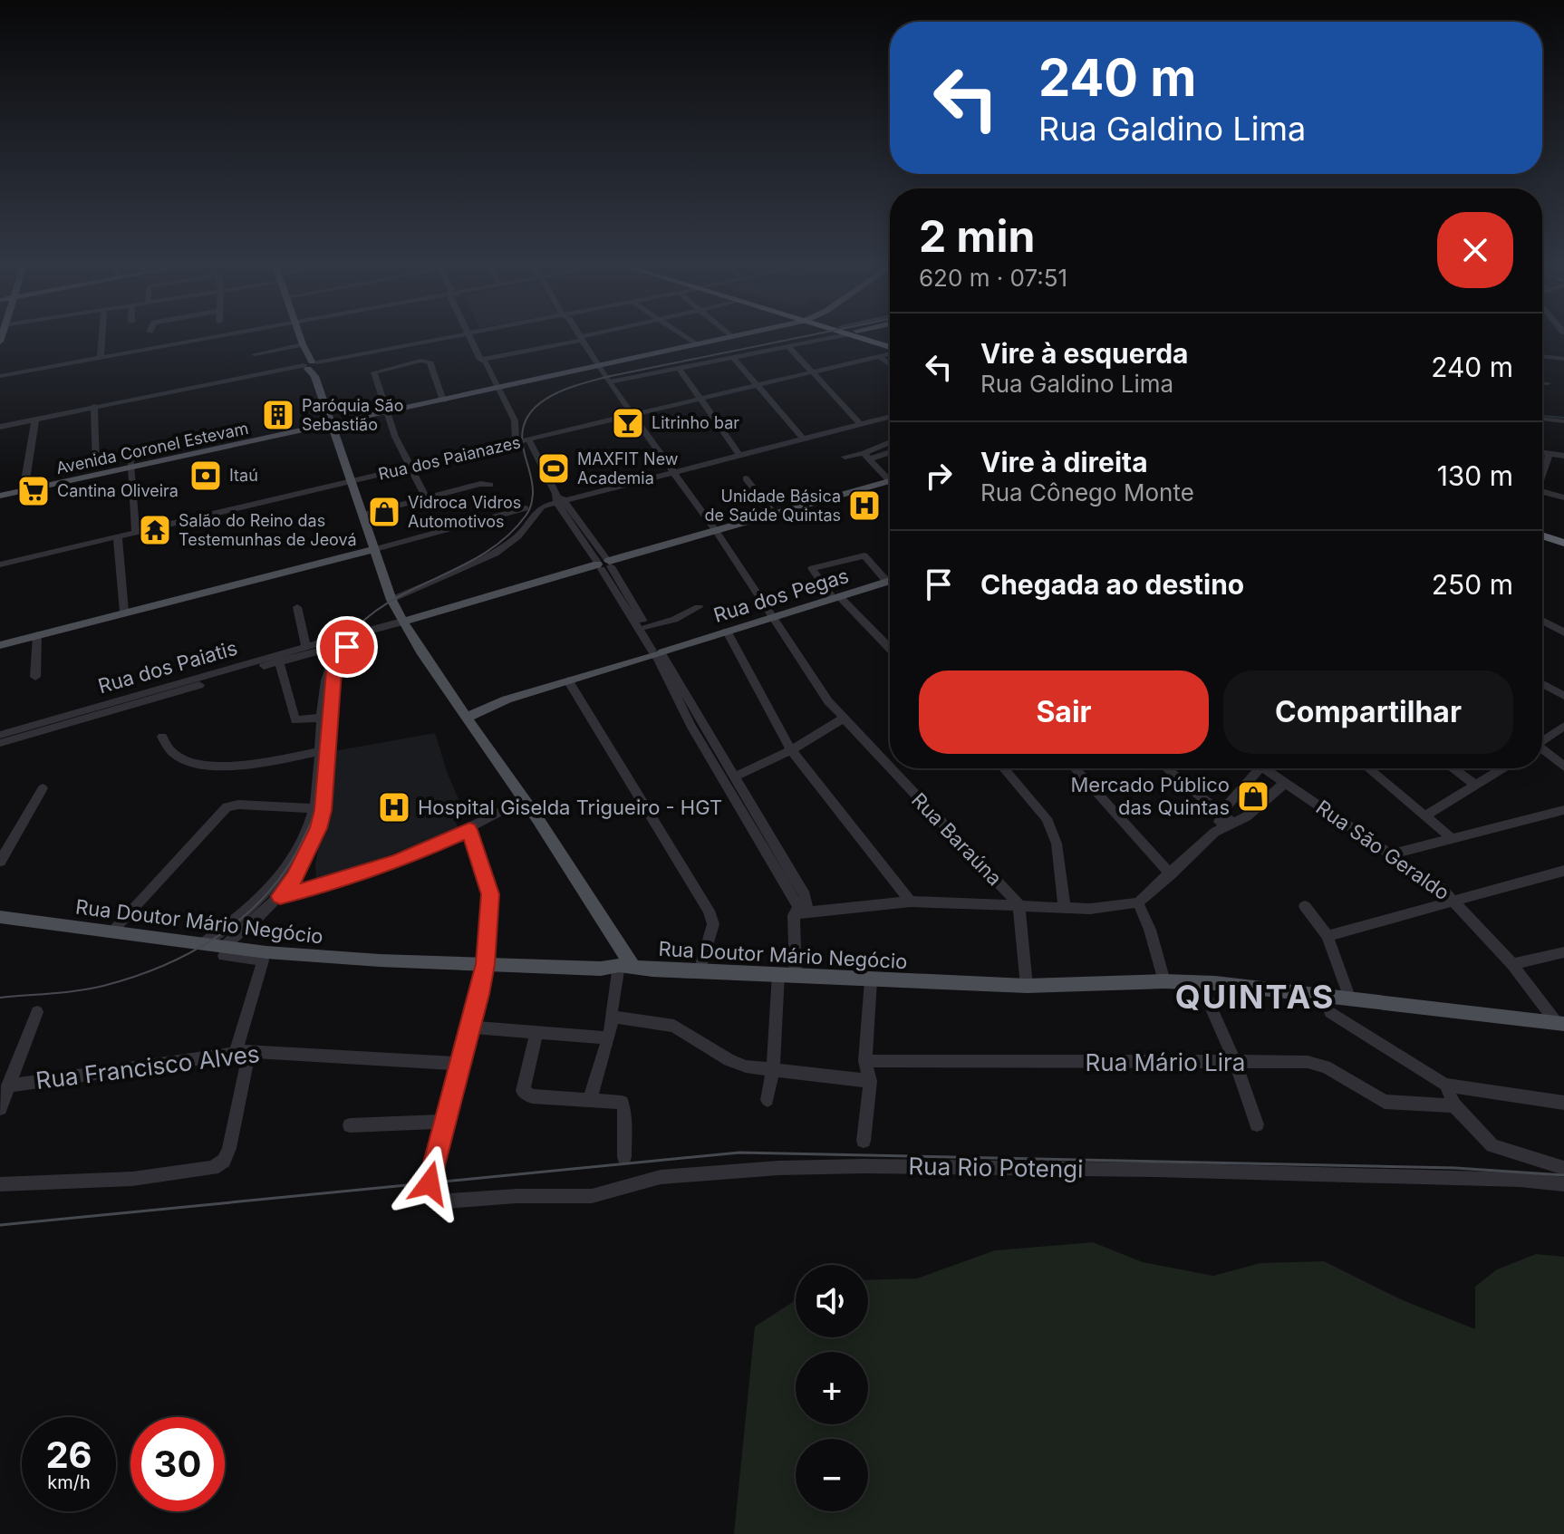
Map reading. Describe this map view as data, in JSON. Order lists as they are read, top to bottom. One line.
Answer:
{"streets":{"main road":["Avenida Coronel Estevam","Rua dos Pegas","Rua dos Paiatis","Rua Doutor Mário Negócio"],"street":["Rua dos Paianazes","Rua Baraúna","Rua São Geraldo","Rua Mário Lira","Rua Francisco Alves","Rua Rio Potengi"]},"crossings":[["Avenida Coronel Estevam","Rua Baraúna"],["Rua dos Paianazes","Rua Baraúna"],["Rua dos Pegas","Rua Baraúna"],["Rua dos Paiatis","Rua Baraúna"],["Rua São Geraldo","Rua Doutor Mário Negócio"]],"districts":["QUINTAS"],"places":{"building":["Paróquia São Sebastião"],"bar":["Litrinho bar"],"sports":["MAXFIT New Academia"],"bank":["Itaú"],"supermarket":["Cantina Oliveira"],"hospital":["Unidade Básica de Saúde Quintas","Hospital Giselda Trigueiro - HGT"],"shop":["Vidroca Vidros Automotivos","Mercado Público das Quintas"],"temple":["Salão do Reino das Testemunhas de Jeová"]},"page":{"turn":["240 m","Rua Galdino Lima"],"heading":["2 min","620 m · 07:51"],"list":[{"name":"Vire à esquerda","note":"Rua Galdino Lima","value":"240 m"},{"name":"Vire à direita","note":"Rua Cônego Monte","value":"130 m"},{"name":"Chegada ao destino","value":"250 m"}],"buttons":["Sair","Compartilhar"],"map_buttons":["+","−"],"speed":"26 km/h","limit":"30"}}
